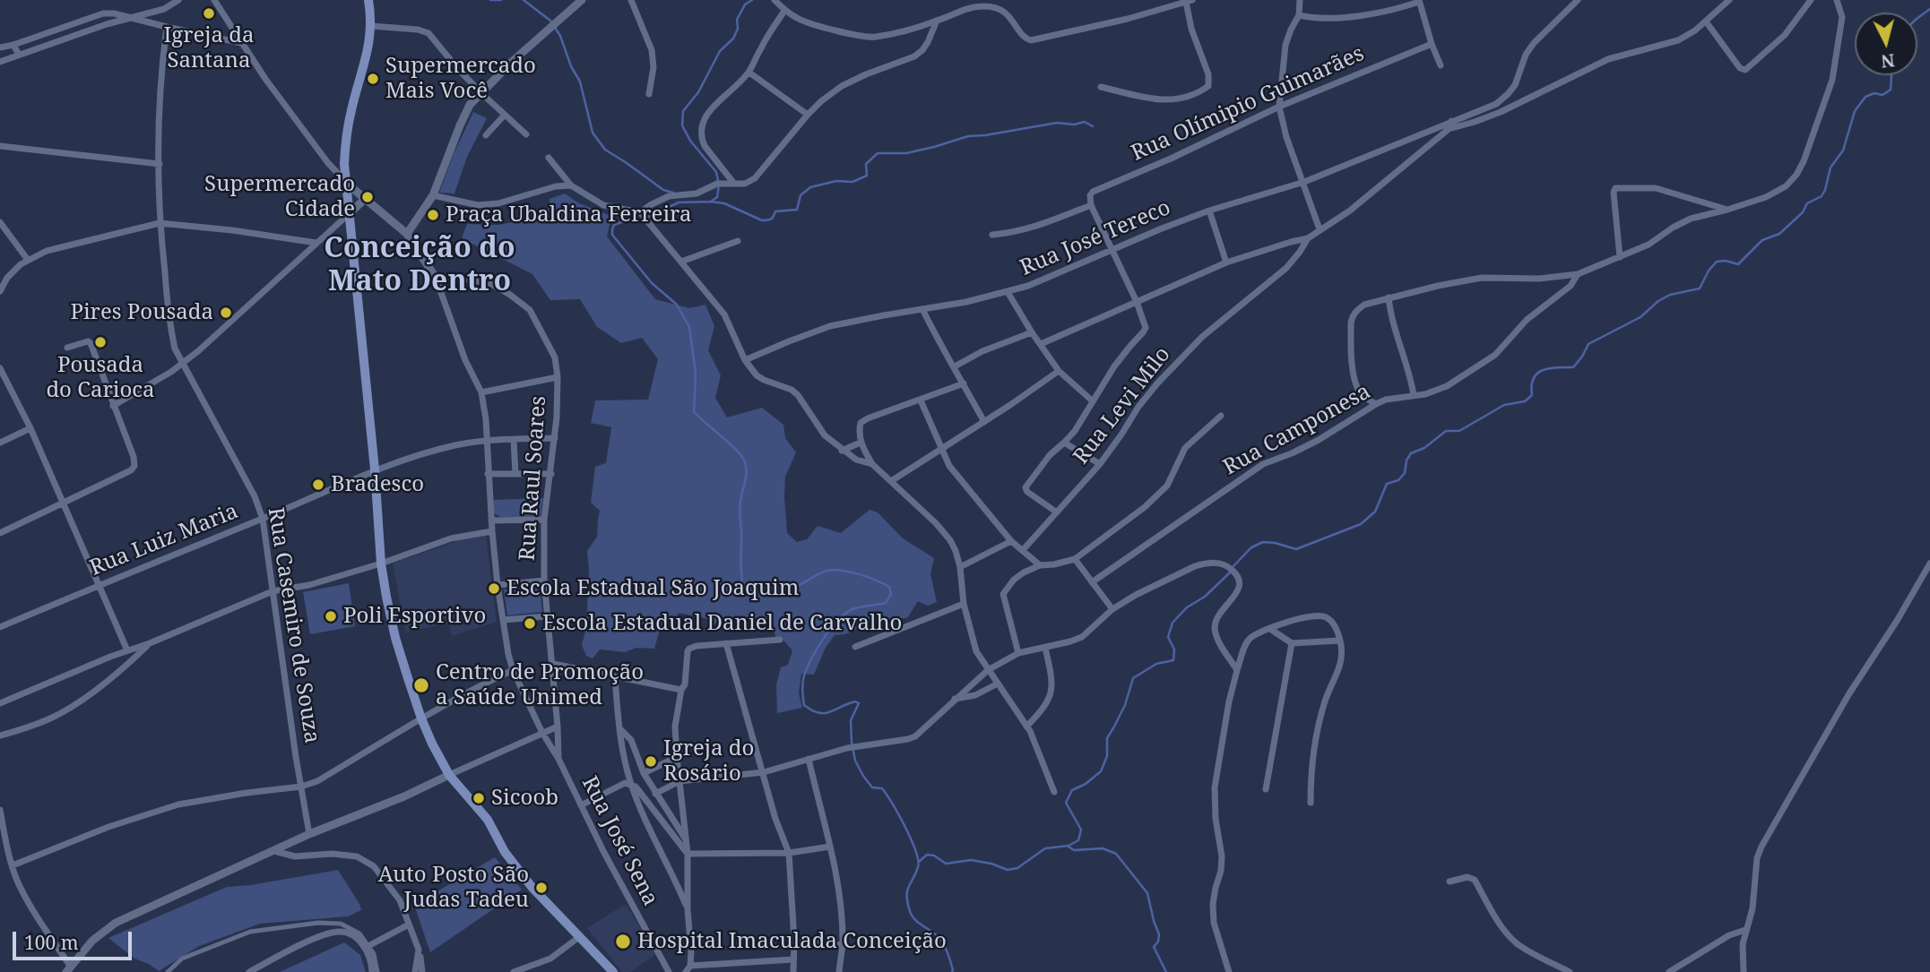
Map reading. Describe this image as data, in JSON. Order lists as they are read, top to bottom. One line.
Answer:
{"streets":{"street":["Rua Olímipio Guimarães","Rua José Tereco","Rua Levi Milo","Rua Camponesa","Rua Raul Soares","Rua Luiz Maria","Rua Casemiro de Souza","Rua José Sena"]},"crossings":[["Rua Raul Soares","Rua Luiz Maria"],["Rua Raul Soares","Rua José Sena"],["Rua Luiz Maria","Rua Casemiro de Souza"],["Rua Luiz Maria","Rua José Sena"]],"districts":["Conceição do Mato Dentro"],"places":["Igreja da Santana","Supermercado Mais Você","Supermercado Cidade","Praça Ubaldina Ferreira","Pires Pousada","Pousada do Carioca","Bradesco","Escola Estadual São Joaquim","Poli Esportivo","Escola Estadual Daniel de Carvalho","Centro de Promoção a Saúde Unimed","Igreja do Rosário","Sicoob","Auto Posto São Judas Tadeu","Hospital Imaculada Conceição"],"scale_bar":"100 m","north":"bottom"}
